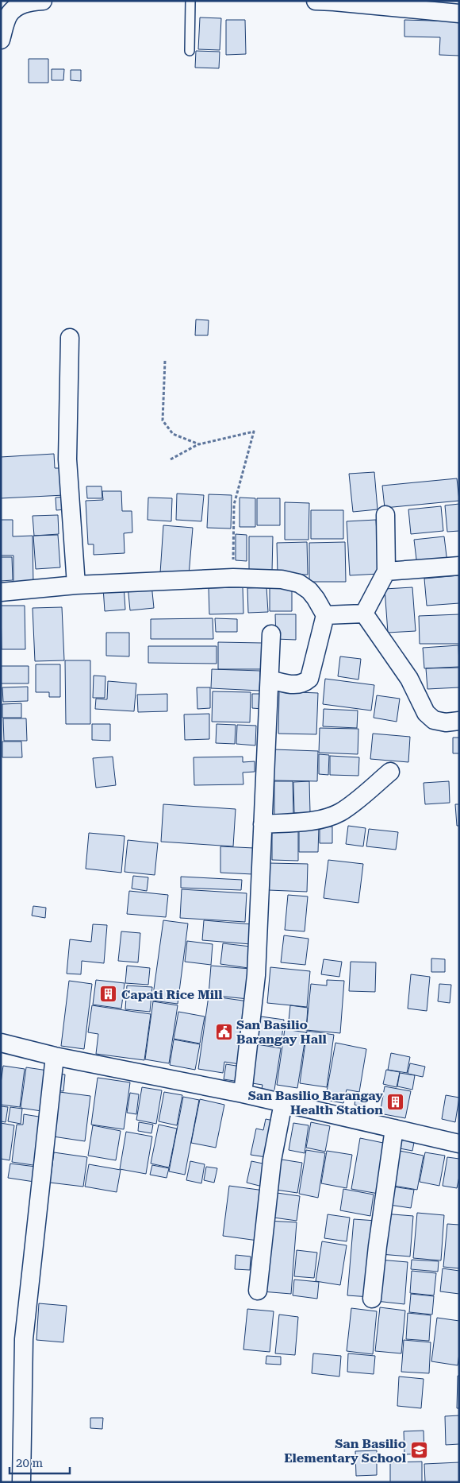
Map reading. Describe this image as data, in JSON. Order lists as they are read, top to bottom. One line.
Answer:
{"places":{"building":["Capati Rice Mill","San Basilio Barangay Health Station"],"public building":["San Basilio Barangay Hall"],"school or university":["San Basilio Elementary School"]},"scale_bar":"20 m"}
